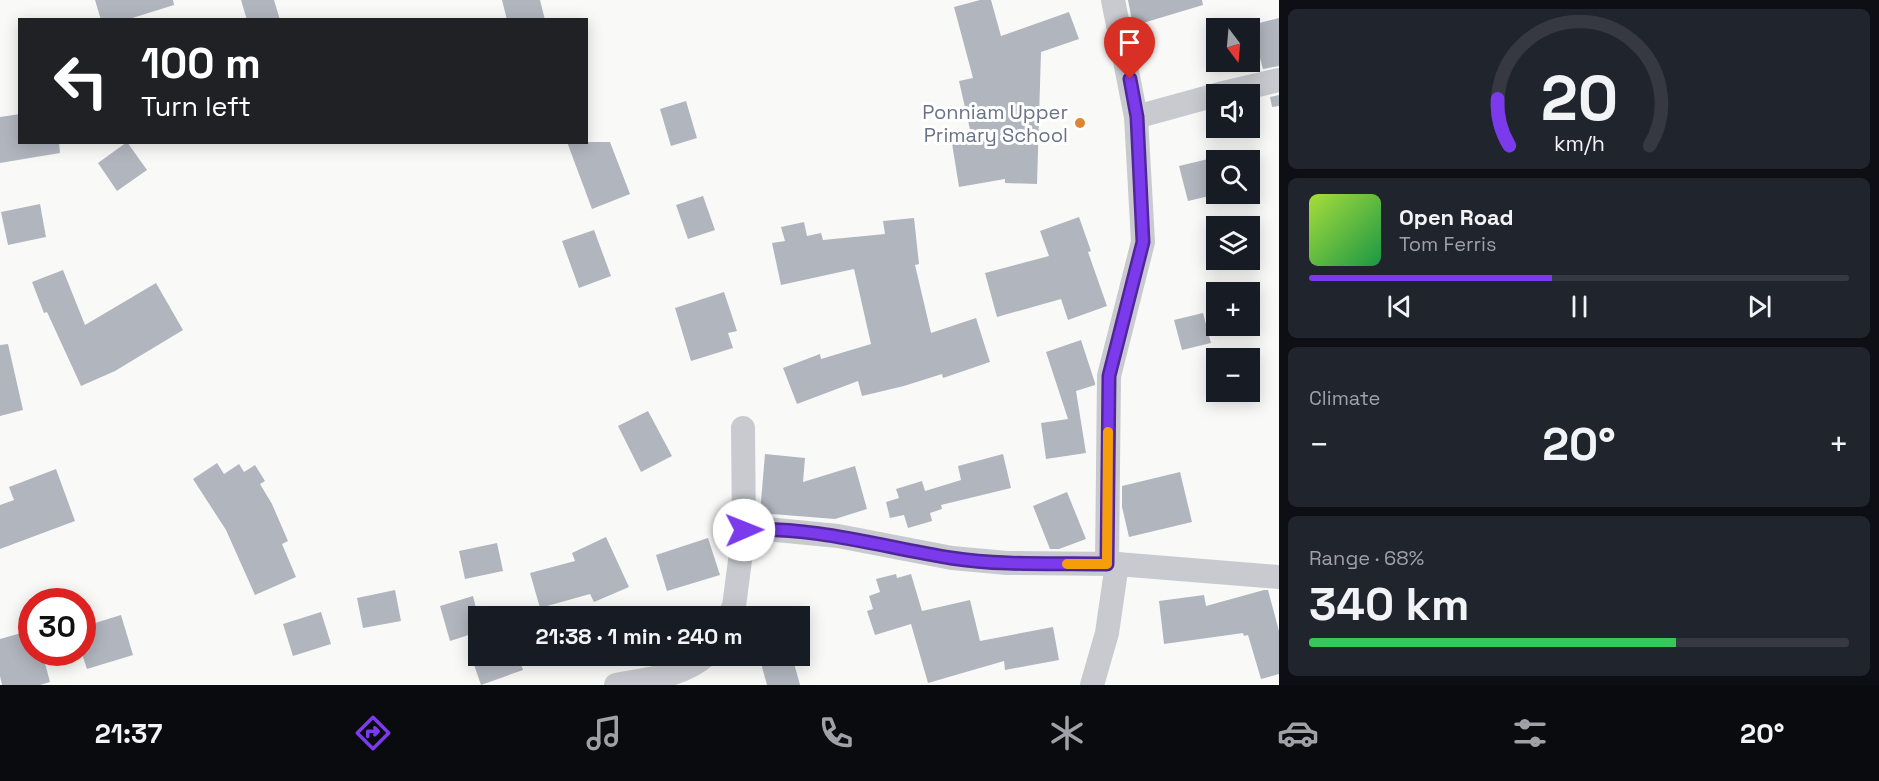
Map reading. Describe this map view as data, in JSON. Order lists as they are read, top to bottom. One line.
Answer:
{"places":["Ponniam Upper Primary School"],"north":"bottom","page":{"map_buttons":["+","−"],"turn":["100 m","Turn left"],"song":["Open Road","Tom Ferris"],"tile":["Climate",["Range · 68%","340 km"]],"heat":["−","20°","+"],"limit":"30","trip":"21:38 · 1 min · 240 m","tabs":["21:37","20°"],"gauge":["20","km/h"]}}
